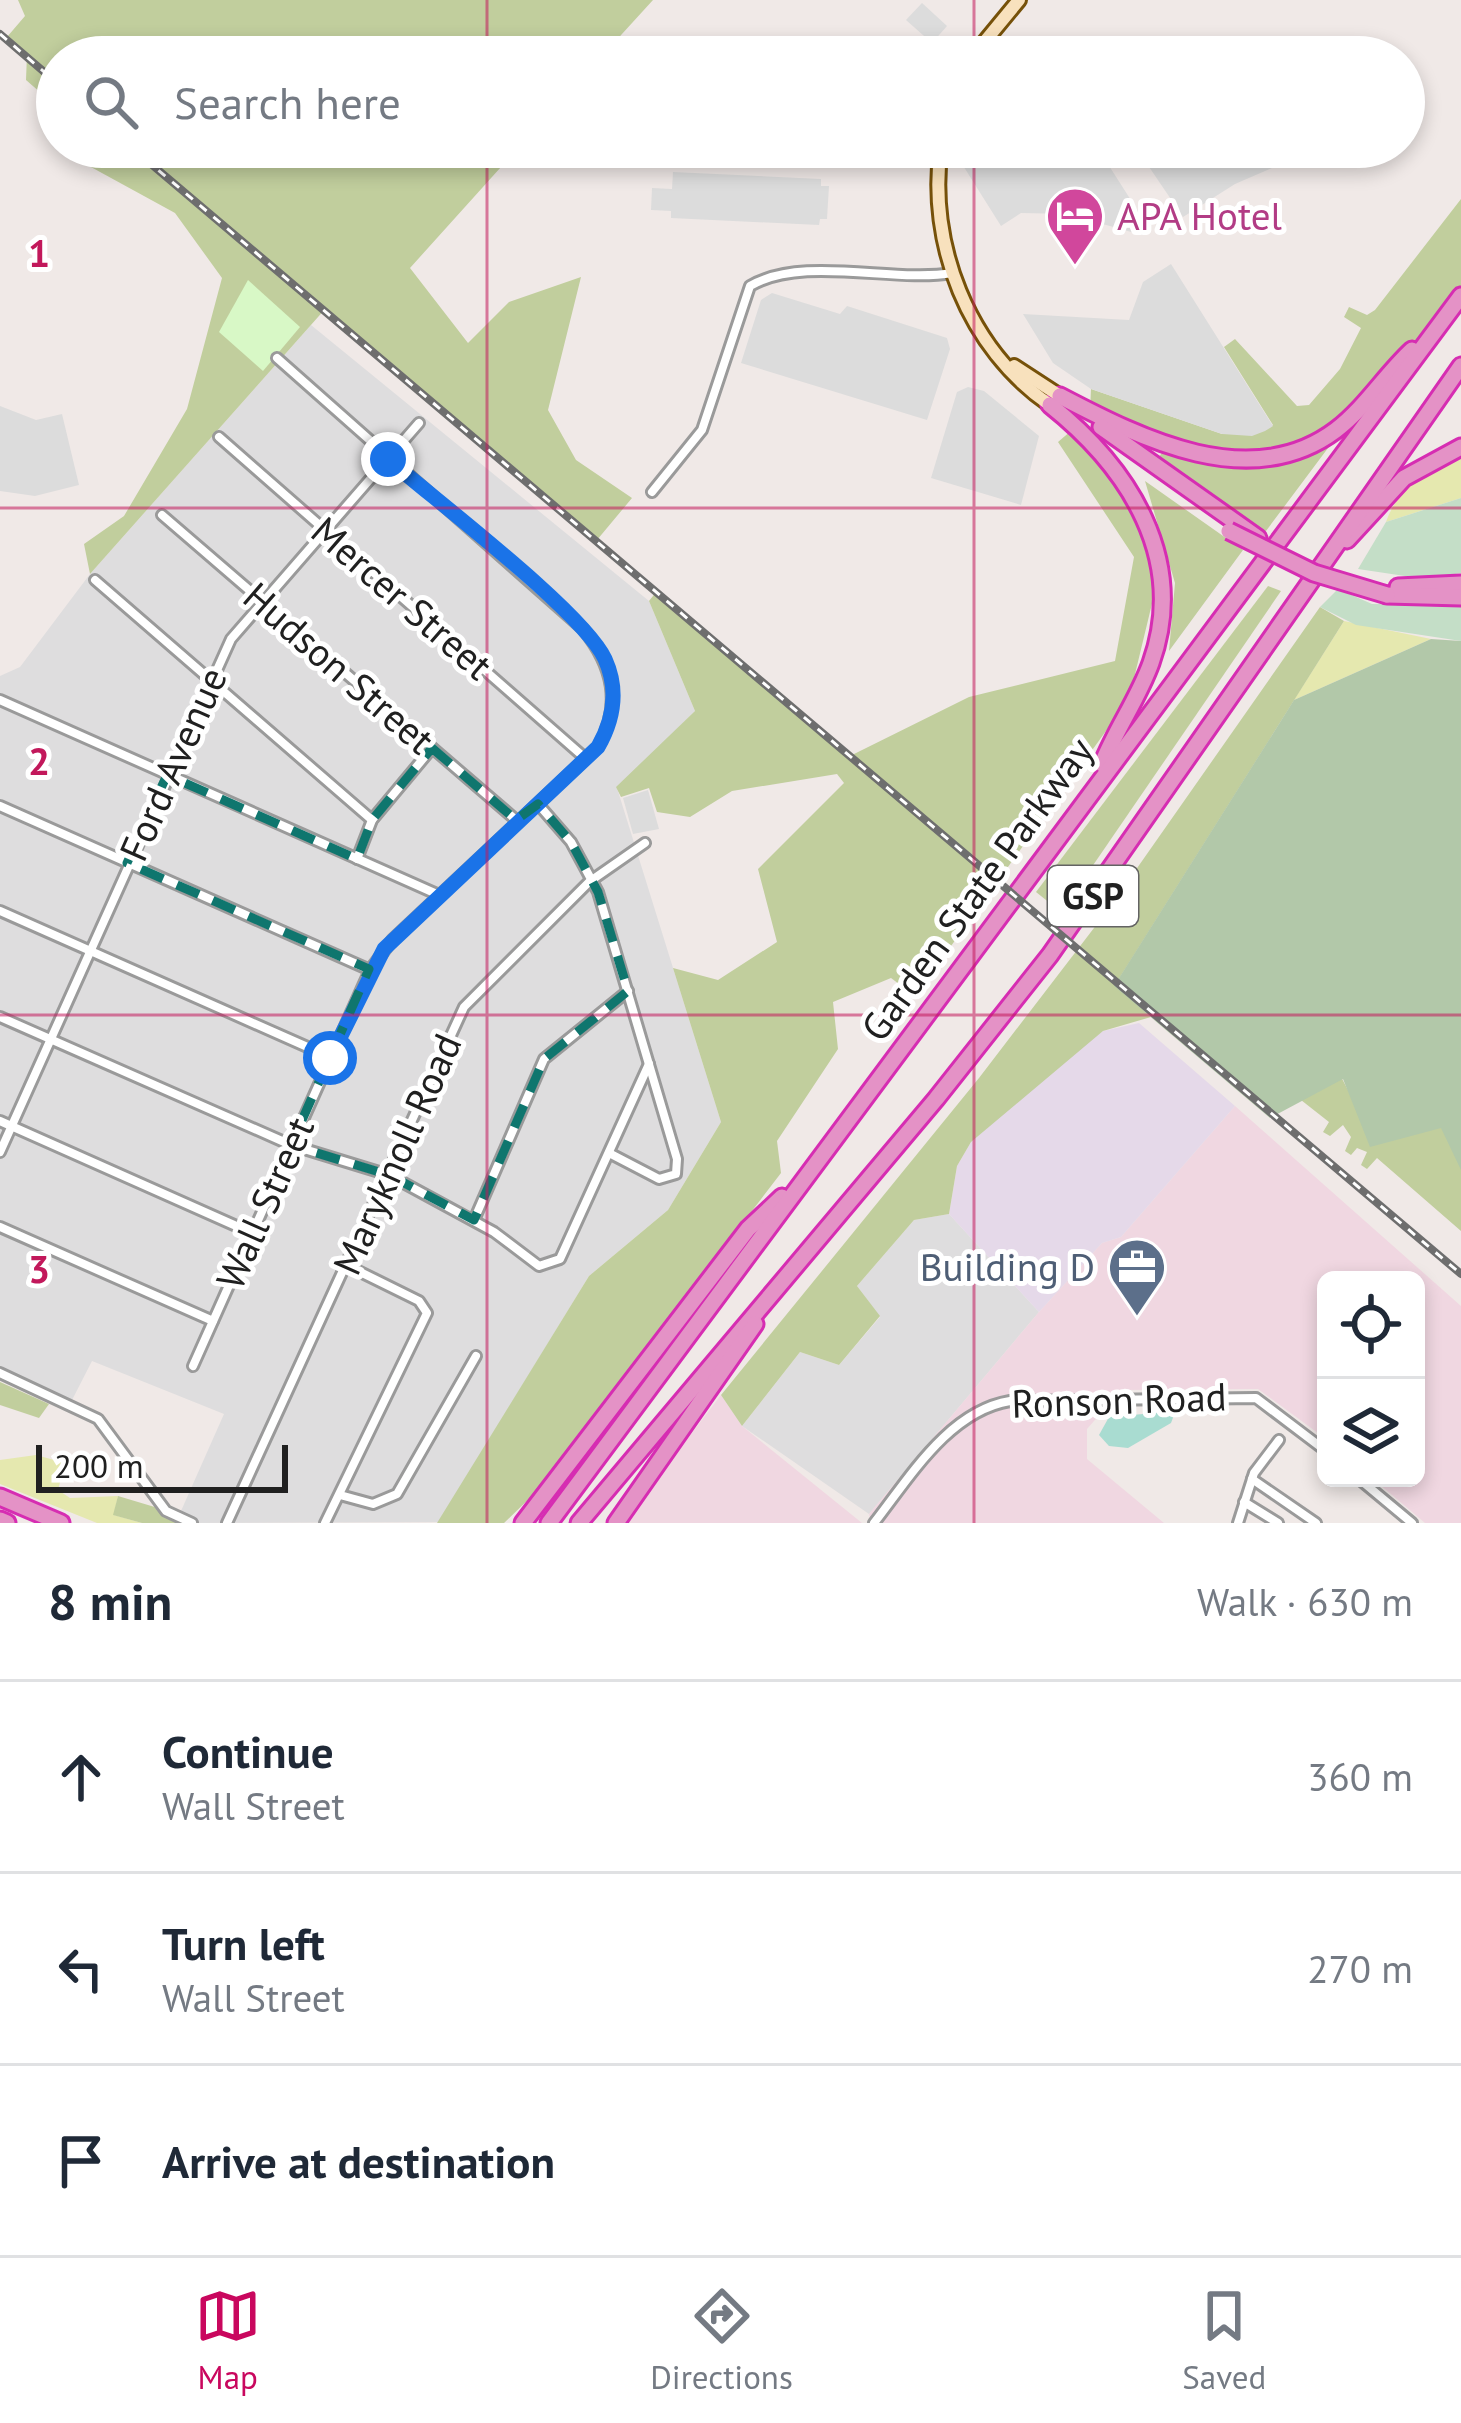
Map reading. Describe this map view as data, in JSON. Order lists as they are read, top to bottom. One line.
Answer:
{"streets":{"highway":["Garden State Parkway","GSP"],"street":["Mercer Street","Hudson Street","Ford Avenue","Maryknoll Road","Wall Street","Ronson Road"]},"crossings":[["Mercer Street","Ford Avenue"],["Mercer Street","Wall Street"],["Hudson Street","Ford Avenue"],["Hudson Street","Wall Street"],["Ford Avenue","Wall Street"]],"places":{"hotel":["APA Hotel"],"office":["Building D"]},"scale_bar":"200 m","page":{"search":"Search here","scale":"200 m","heading":["8 min","Walk · 630 m"],"list":[["Continue","Wall Street","360 m"],["Turn left","Wall Street","270 m"],"Arrive at destination"],"nav":["Map","Directions","Saved"]},"grid":{"rows":["1","2","3"]}}
